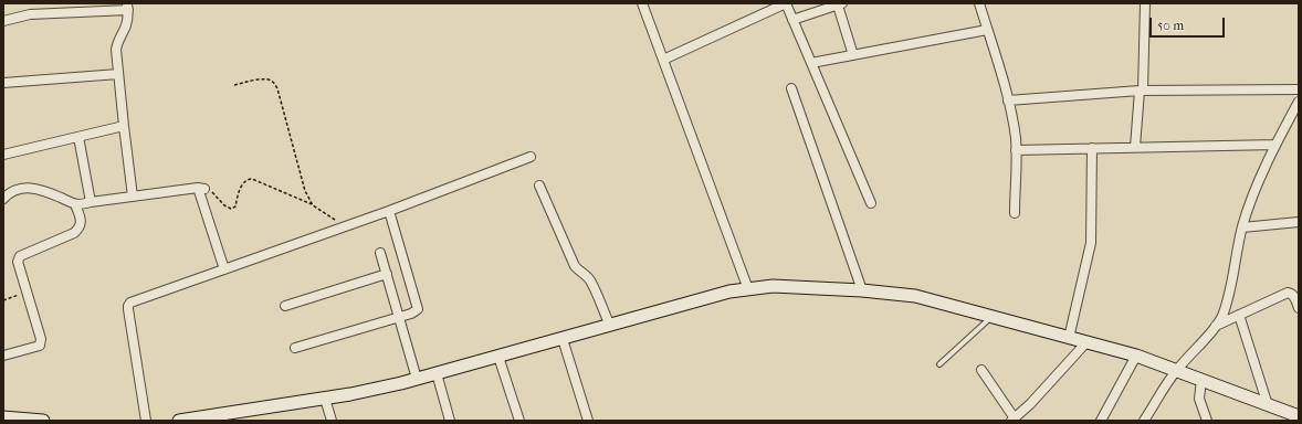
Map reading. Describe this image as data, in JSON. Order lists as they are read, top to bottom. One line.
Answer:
{"scale_bar":"50 m"}
